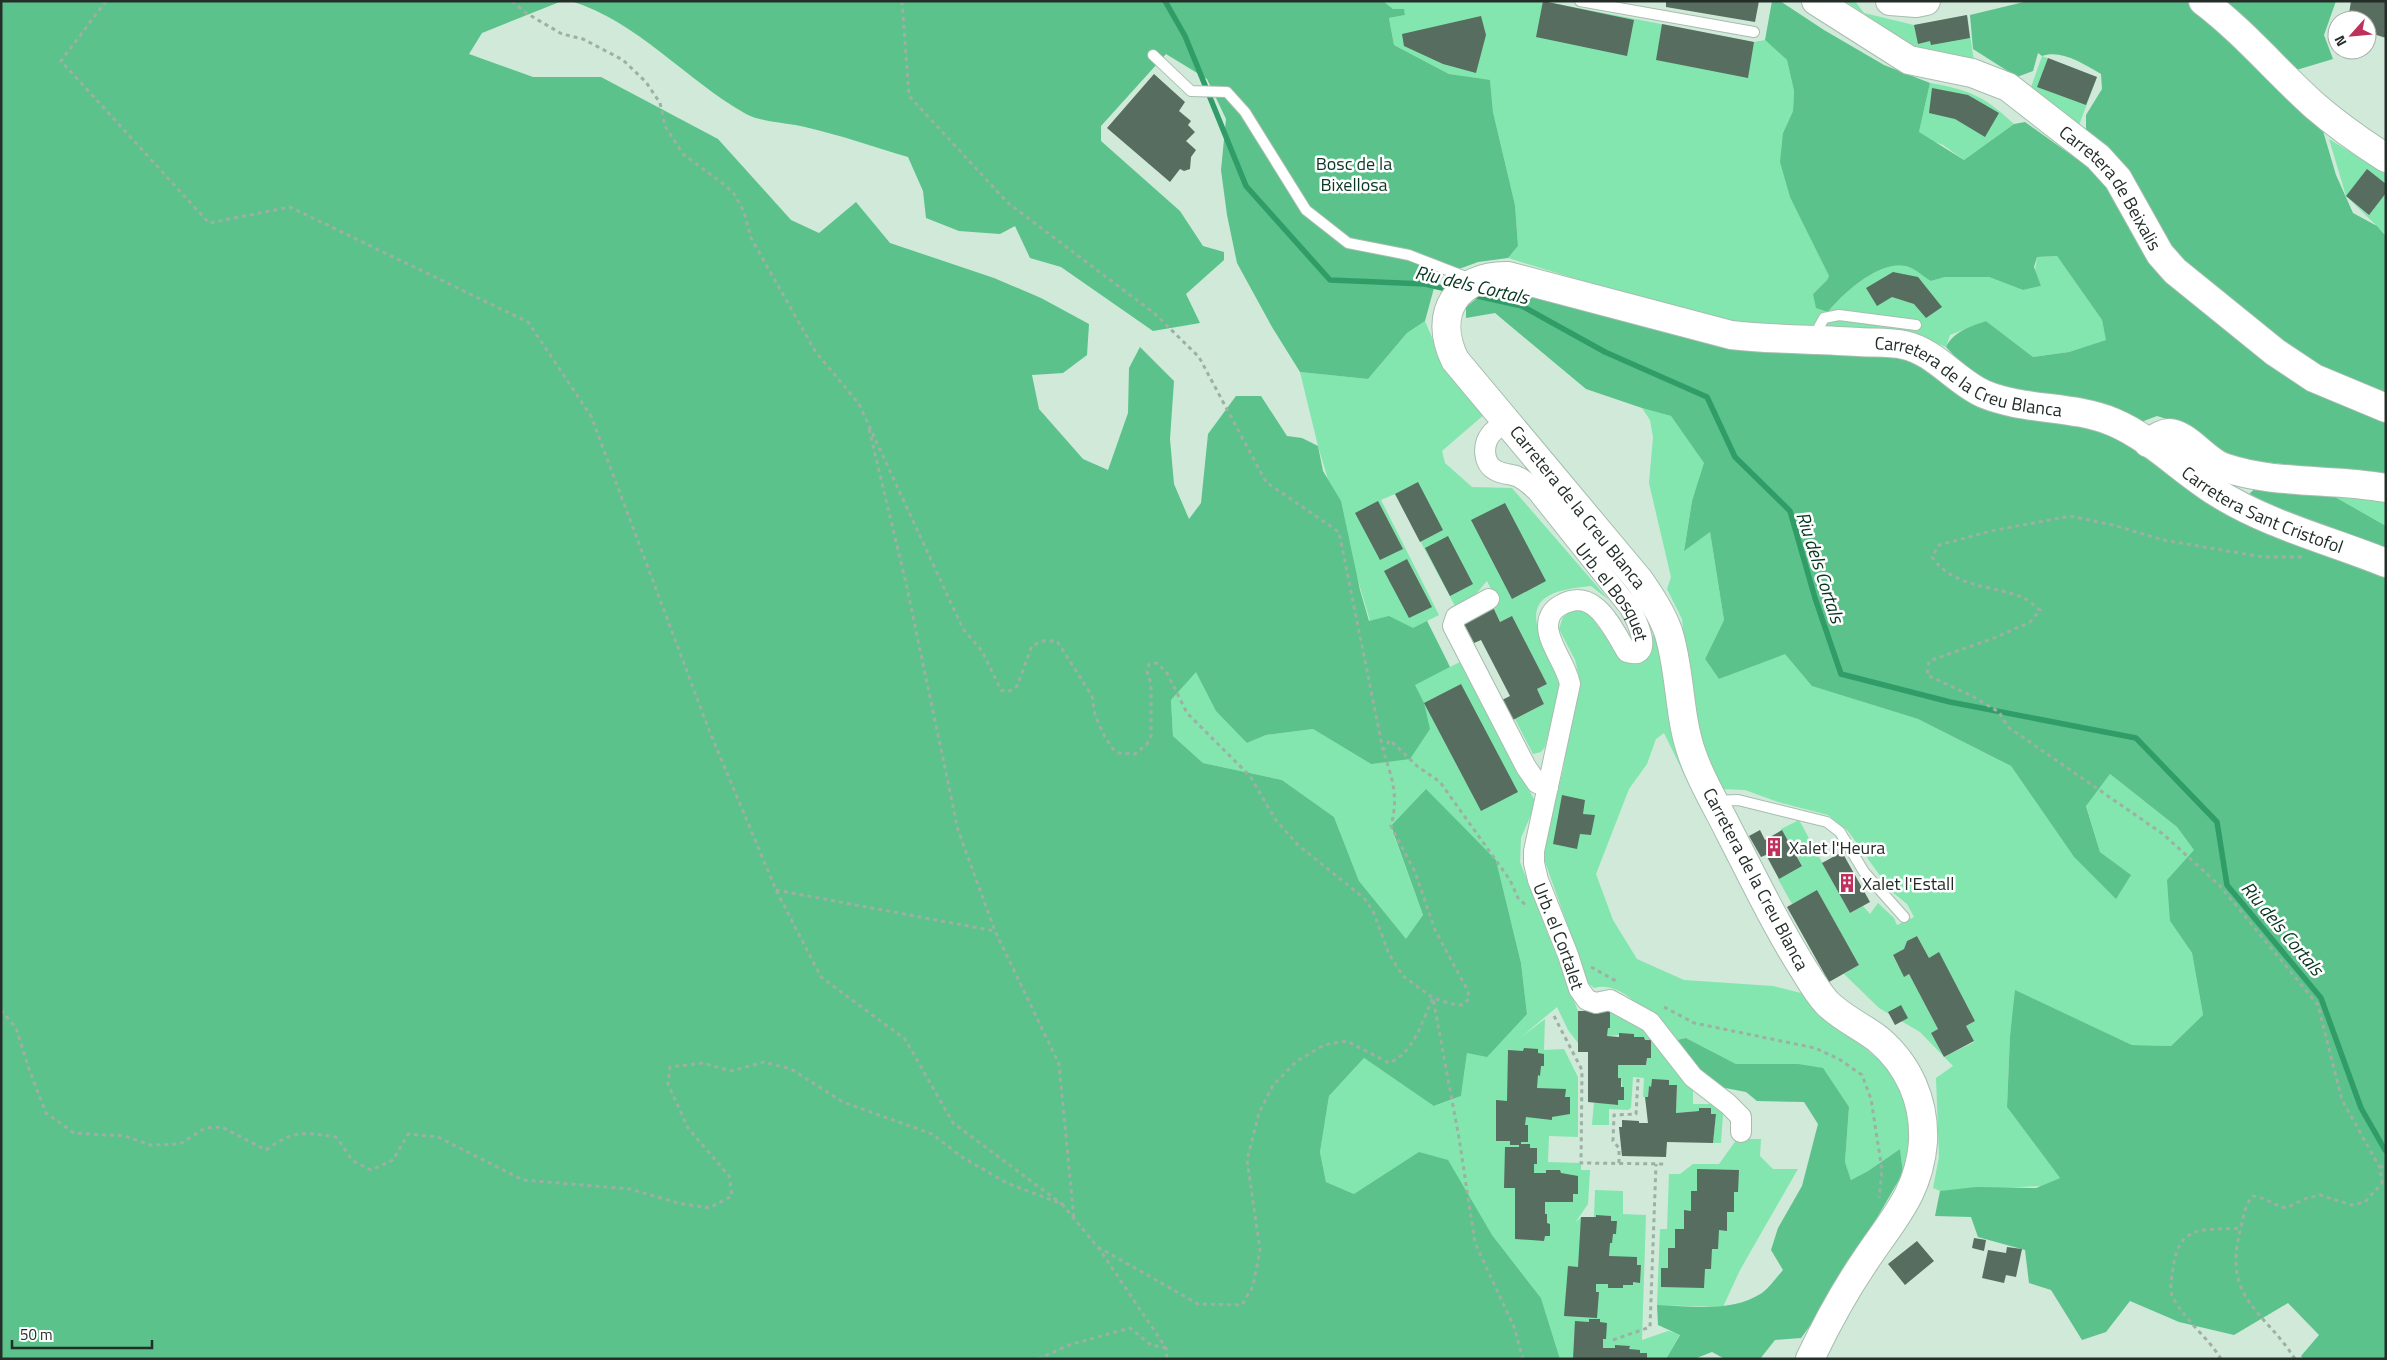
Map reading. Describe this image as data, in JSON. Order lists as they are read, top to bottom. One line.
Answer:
{"streets":{"main road":["Carretera de Beixalis","Carretera de la Creu Blanca","Carretera Sant Cristofol"],"street":["Urb. el Bosquet","Urb. el Cortalet"]},"crossings":[["Carretera de la Creu Blanca","Carretera Sant Cristofol"],["Carretera de la Creu Blanca","Urb. el Bosquet"],["Urb. el Bosquet","Urb. el Cortalet"]],"water":["Riu dels Cortals"],"parks":["Bosc de la Bixellosa"],"places":{"building":["Xalet l'Heura","Xalet l'Estall"]},"scale_bar":"50 m","north":"bottom left"}
